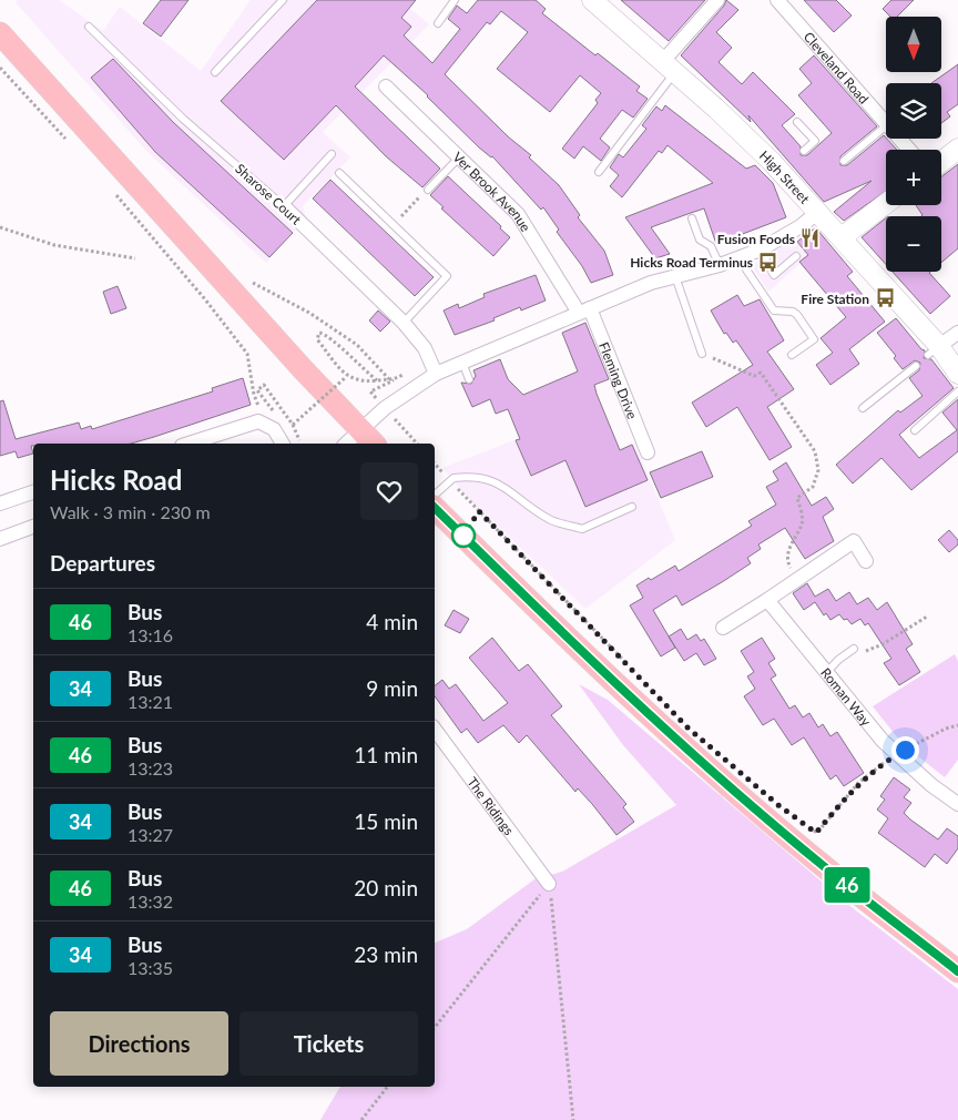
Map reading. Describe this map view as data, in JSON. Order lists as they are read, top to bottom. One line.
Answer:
{"streets":{"street":["Cleveland Road","High Street","Ver Brook Avenue","Sharose Court","Fleming Drive","Roman Way","The Ridings"]},"crossings":[["Ver Brook Avenue","Fleming Drive"]],"places":{"restaurant":["Fusion Foods"],"bus stop":["Hicks Road Terminus","Fire Station"]},"lines":["bus line 46"],"north":"bottom","page":{"on_map":"46","map_buttons":["+","−"],"heading":[["Hicks Road","Walk · 3 min · 230 m"],"Departures"],"list":[{"mark":"46","name":"Bus","note":"13:16","value":"4 min"},{"mark":"34","name":"Bus","note":"13:21","value":"9 min"},{"mark":"46","name":"Bus","note":"13:23","value":"11 min"},{"mark":"34","name":"Bus","note":"13:27","value":"15 min"},{"mark":"46","name":"Bus","note":"13:32","value":"20 min"},{"mark":"34","name":"Bus","note":"13:35","value":"23 min"}],"buttons":["Directions","Tickets"]}}
